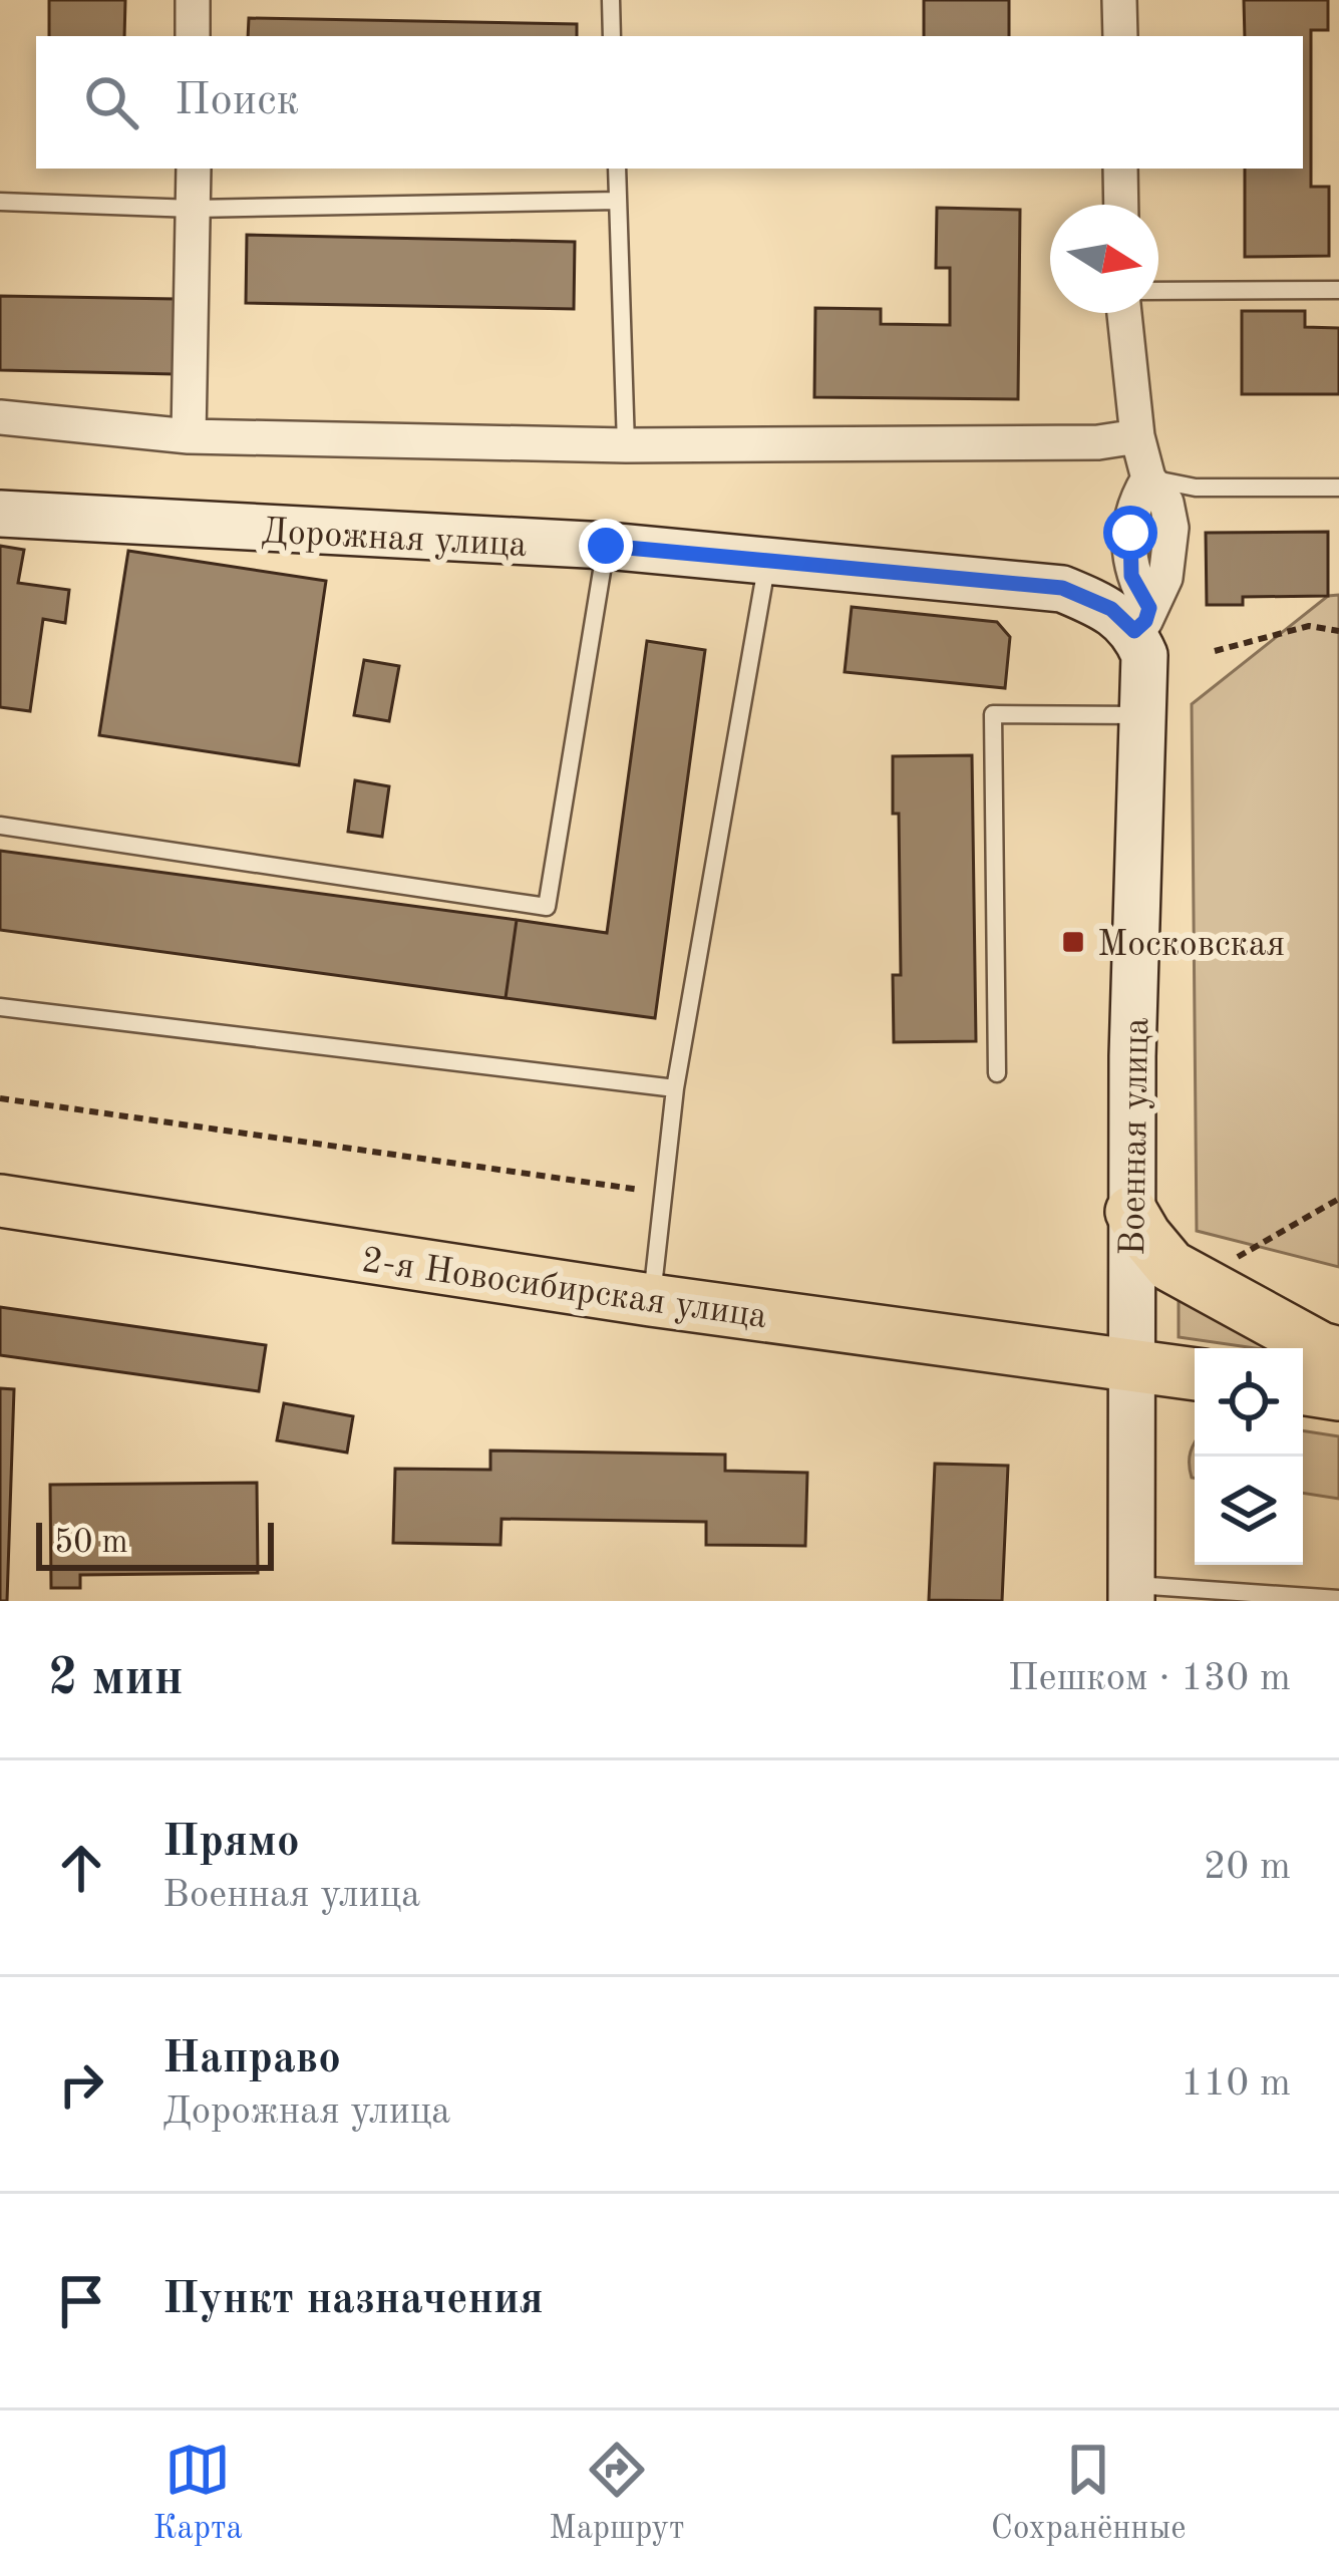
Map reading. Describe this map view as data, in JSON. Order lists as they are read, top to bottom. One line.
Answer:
{"streets":{"main road":["2-я Новосибирская улица"],"street":["Дорожная улица","Военная улица"]},"crossings":[["Дорожная улица","Военная улица"],["Военная улица","2-я Новосибирская улица"]],"places":{"transit":["Московская"]},"scale_bar":"50 m","north":"right","page":{"search":"Поиск","scale":"50 m","heading":["2 мин","Пешком · 130 m"],"list":[["Прямо","Военная улица","20 m"],["Направо","Дорожная улица","110 m"],"Пункт назначения"],"nav":["Карта","Маршрут","Сохранённые"]}}
